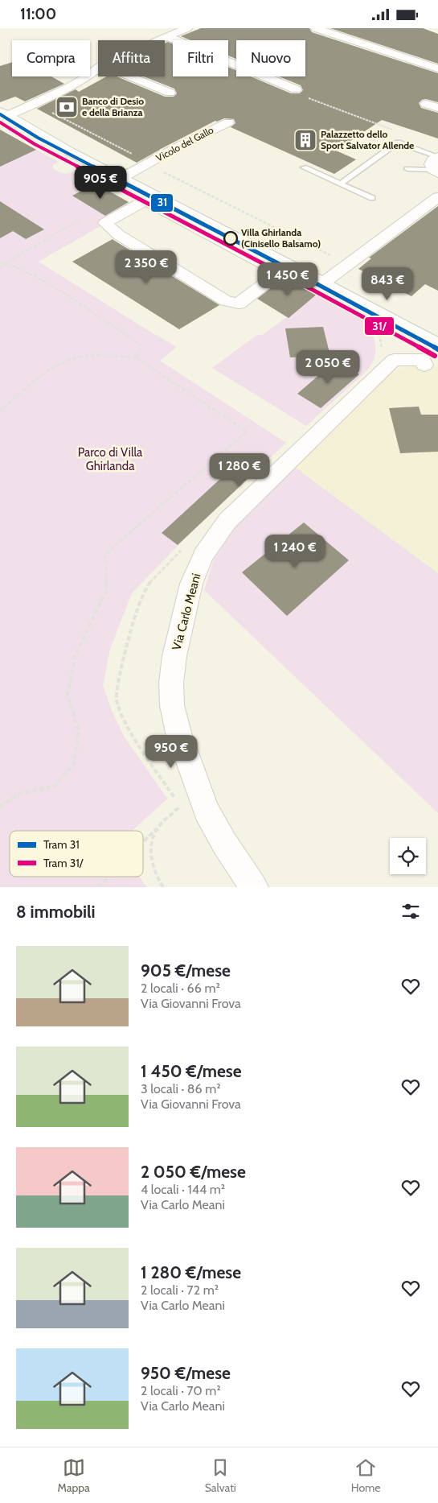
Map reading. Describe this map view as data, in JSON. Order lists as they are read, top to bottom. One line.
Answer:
{"streets":{"street":["Vicolo del Gallo","Via Carlo Meani"]},"parks":["Parco di Villa Ghirlanda"],"places":{"bank":["Banco di Desio e della Brianza"],"building":["Palazzetto dello Sport Salvator Allende"],"other":["Villa Ghirlanda (Cinisello Balsamo)"]},"lines":["tram line 31","tram line 31/"],"legend":["Tram 31","Tram 31/"],"page":{"status":"11:00","chip":["Compra","Affitta","Filtri","Nuovo"],"price":["905 €","2 350 €","1 450 €","843 €","2 050 €","1 280 €","1 240 €","950 €"],"heading":"8 immobili","list":[{"name":"905 €/mese","note":"2 locali · 66 m² · Via Giovanni Frova"},{"name":"1 450 €/mese","note":"3 locali · 86 m² · Via Giovanni Frova"},{"name":"2 050 €/mese","note":"4 locali · 144 m² · Via Carlo Meani"},{"name":"1 280 €/mese","note":"2 locali · 72 m² · Via Carlo Meani"},{"name":"950 €/mese","note":"2 locali · 70 m² · Via Carlo Meani"}],"tabs":["Mappa","Salvati","Home"]}}
